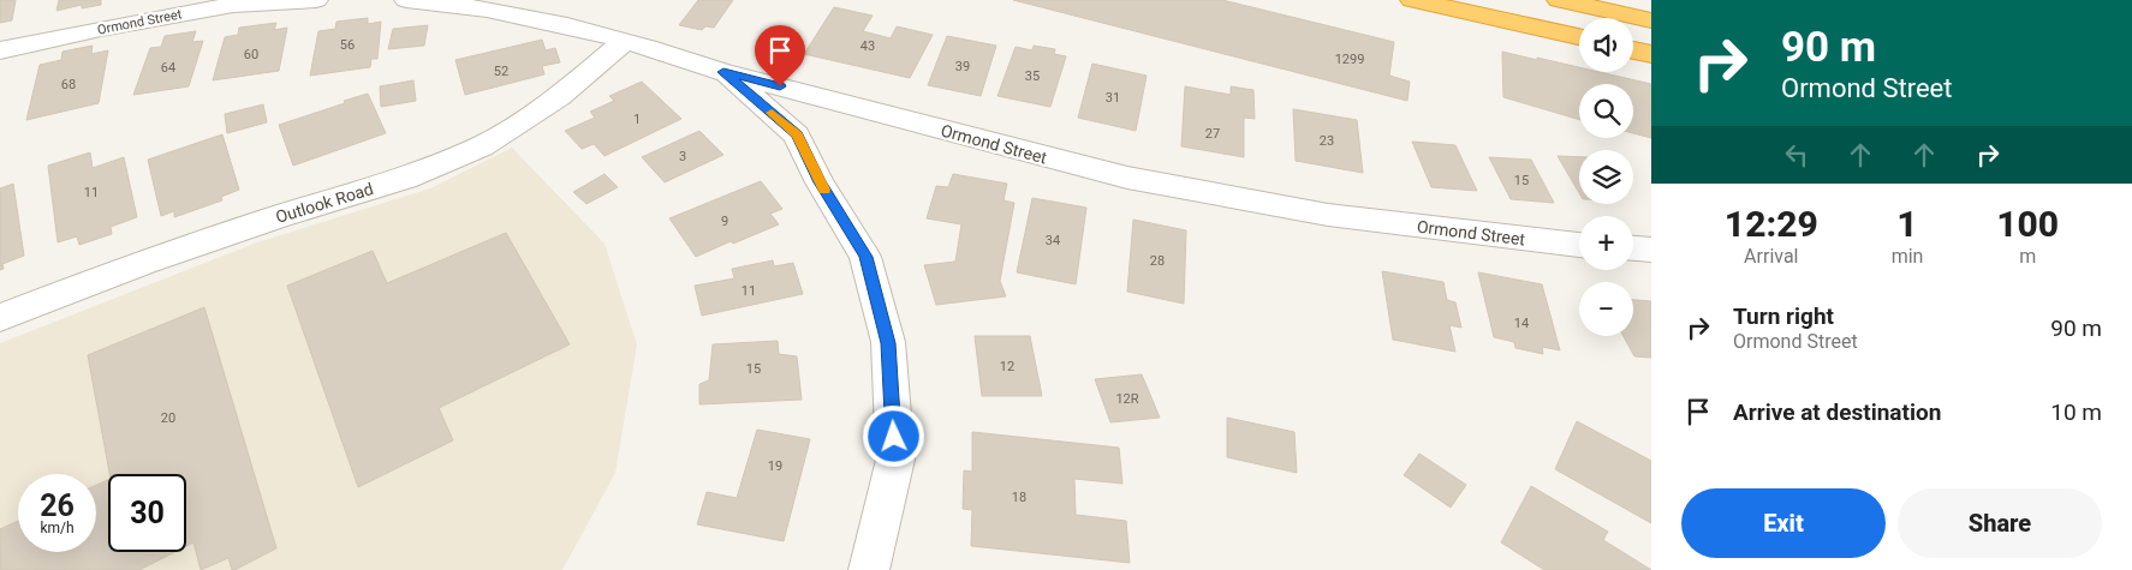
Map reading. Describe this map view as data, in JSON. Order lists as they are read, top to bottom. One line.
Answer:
{"streets":{"street":["Ormond Street","Outlook Road"]},"crossings":[["Ormond Street","Outlook Road"]],"house_numbers":["56","43","60","1299","39","64","52","35","68","31","1","27","23","3","15","11","9","34","28","11","14","12","15","12R","20","19","18"],"page":{"turn":["90 m","Ormond Street"],"map_buttons":["+","−"],"eta":["12:29","Arrival","1","min","100","m"],"list":[{"name":"Turn right","note":"Ormond Street","value":"90 m"},{"name":"Arrive at destination","value":"10 m"}],"speed":"26 km/h","limit":"30","buttons":["Exit","Share"]}}
